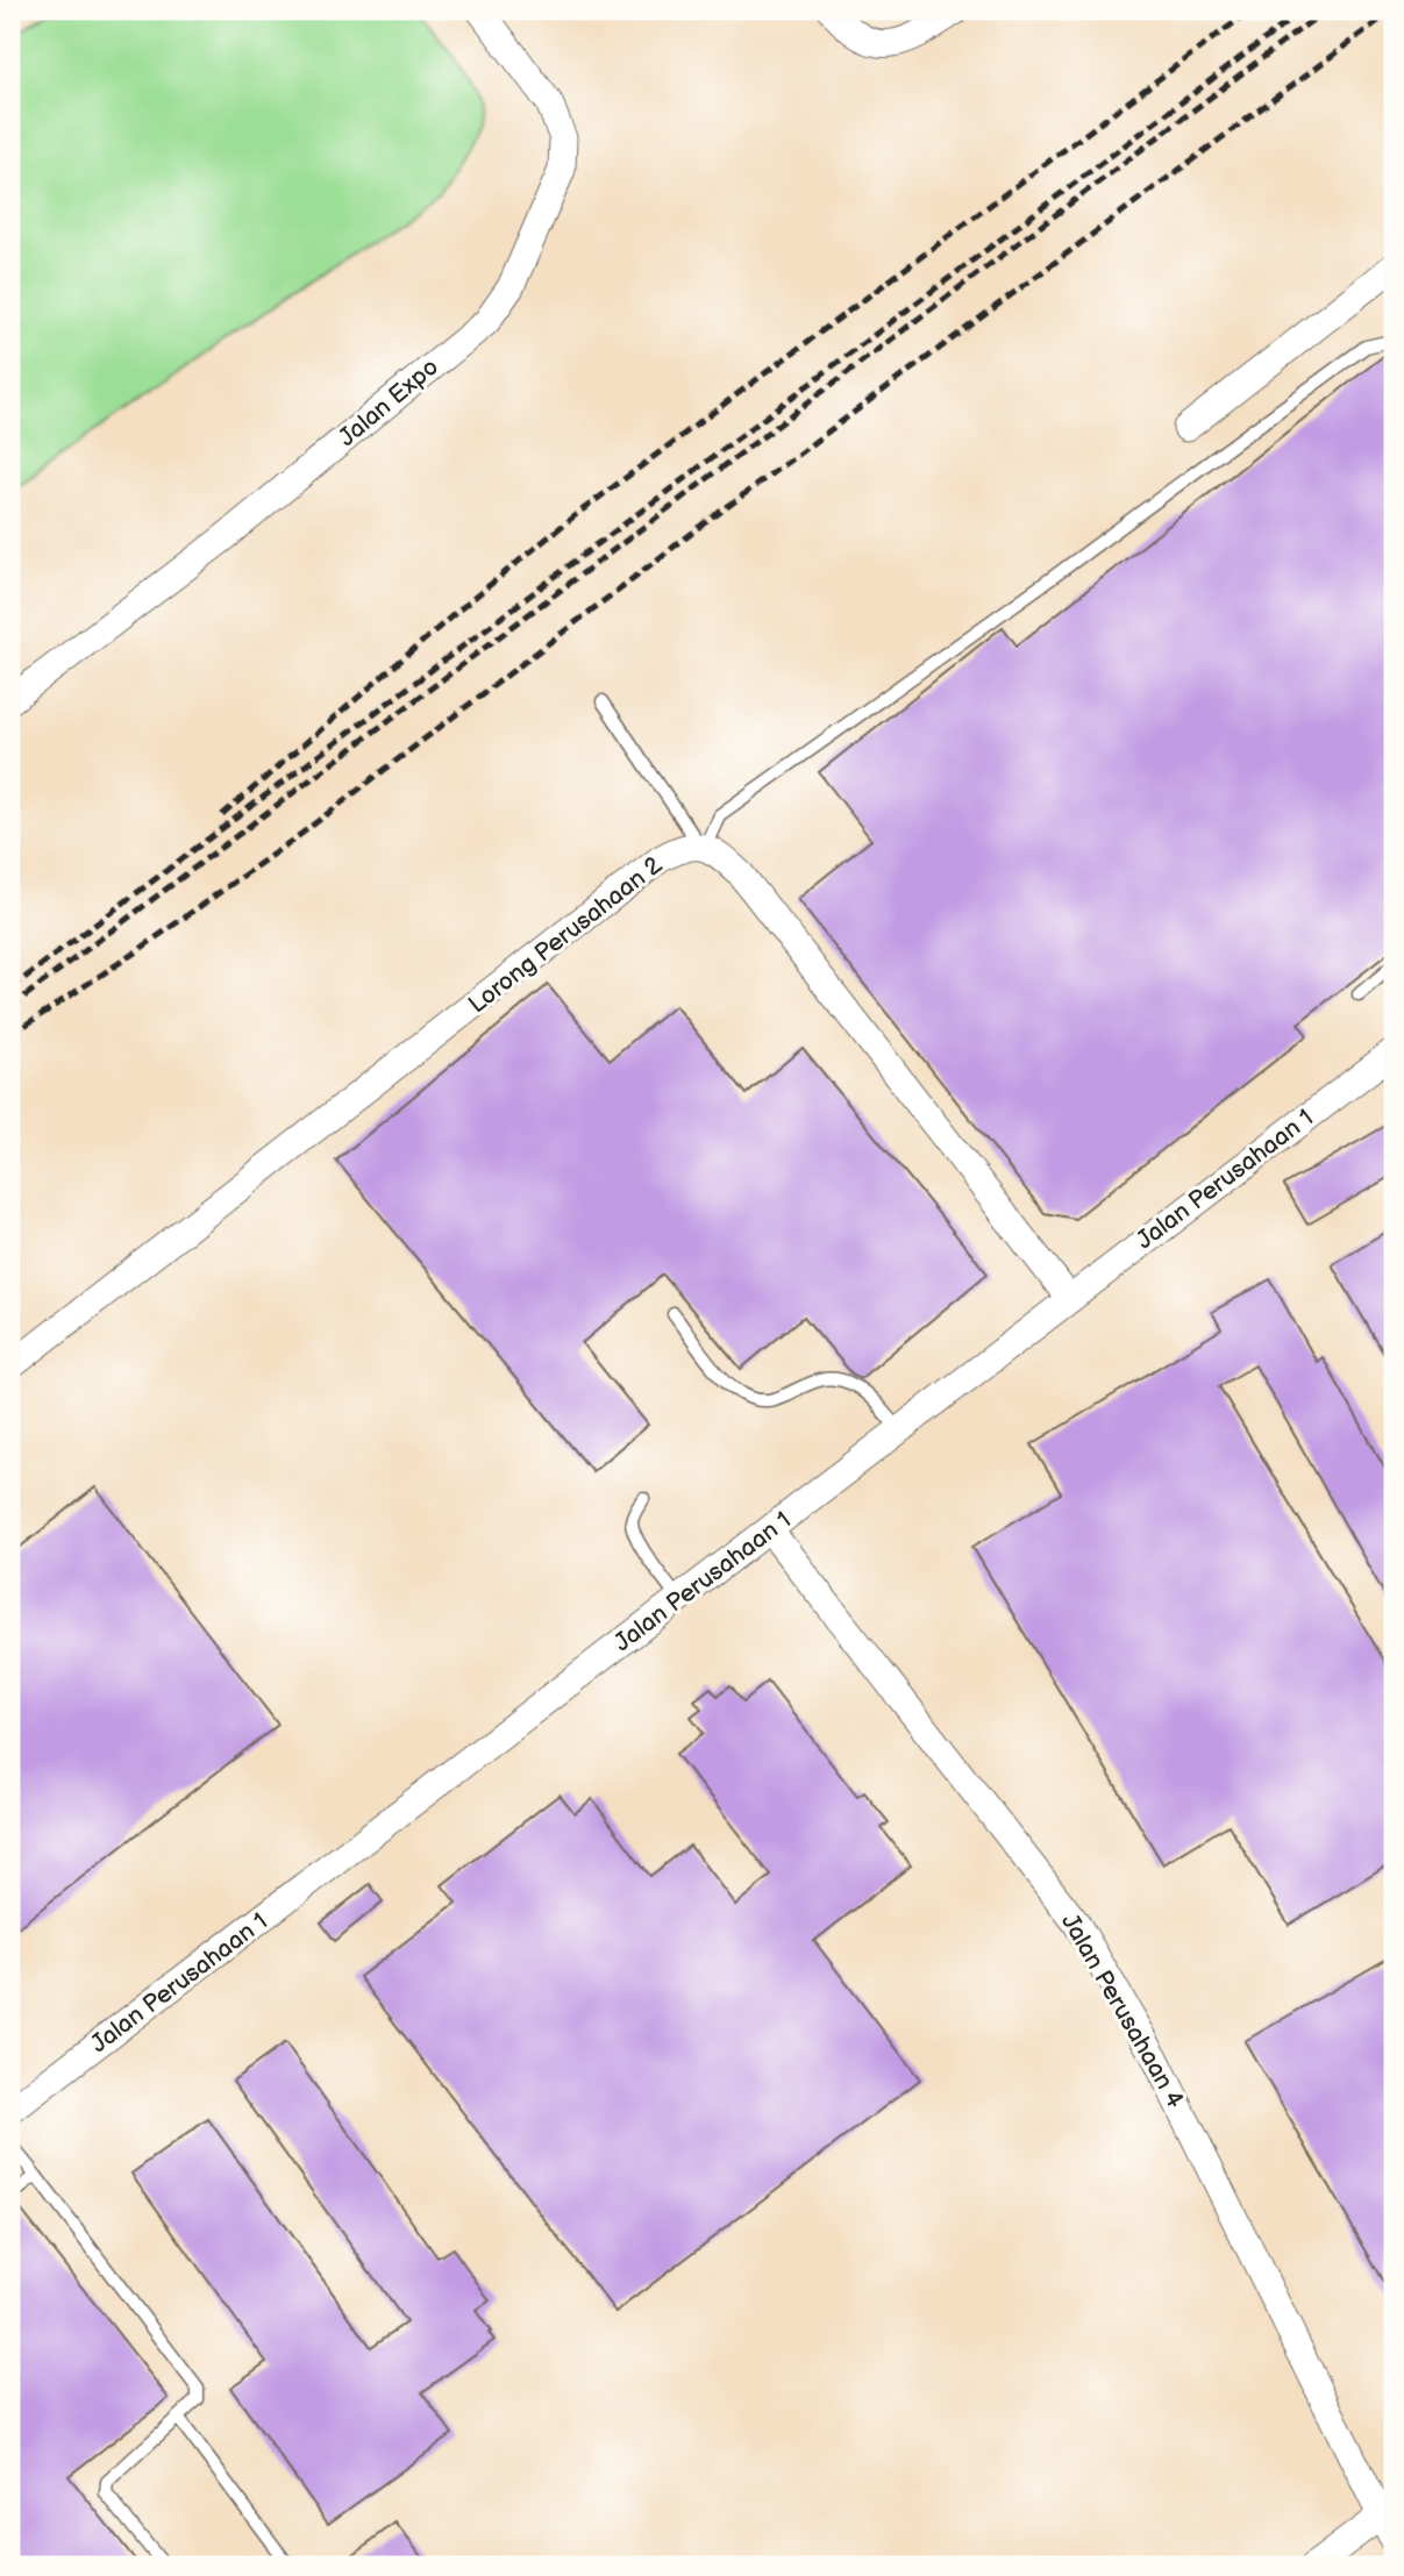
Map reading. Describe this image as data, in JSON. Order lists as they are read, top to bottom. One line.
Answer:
{"streets":{"street":["Jalan Expo","Lorong Perusahaan 2","Jalan Perusahaan 1","Jalan Perusahaan 4"]},"crossings":[["Jalan Perusahaan 1","Jalan Perusahaan 4"]]}
